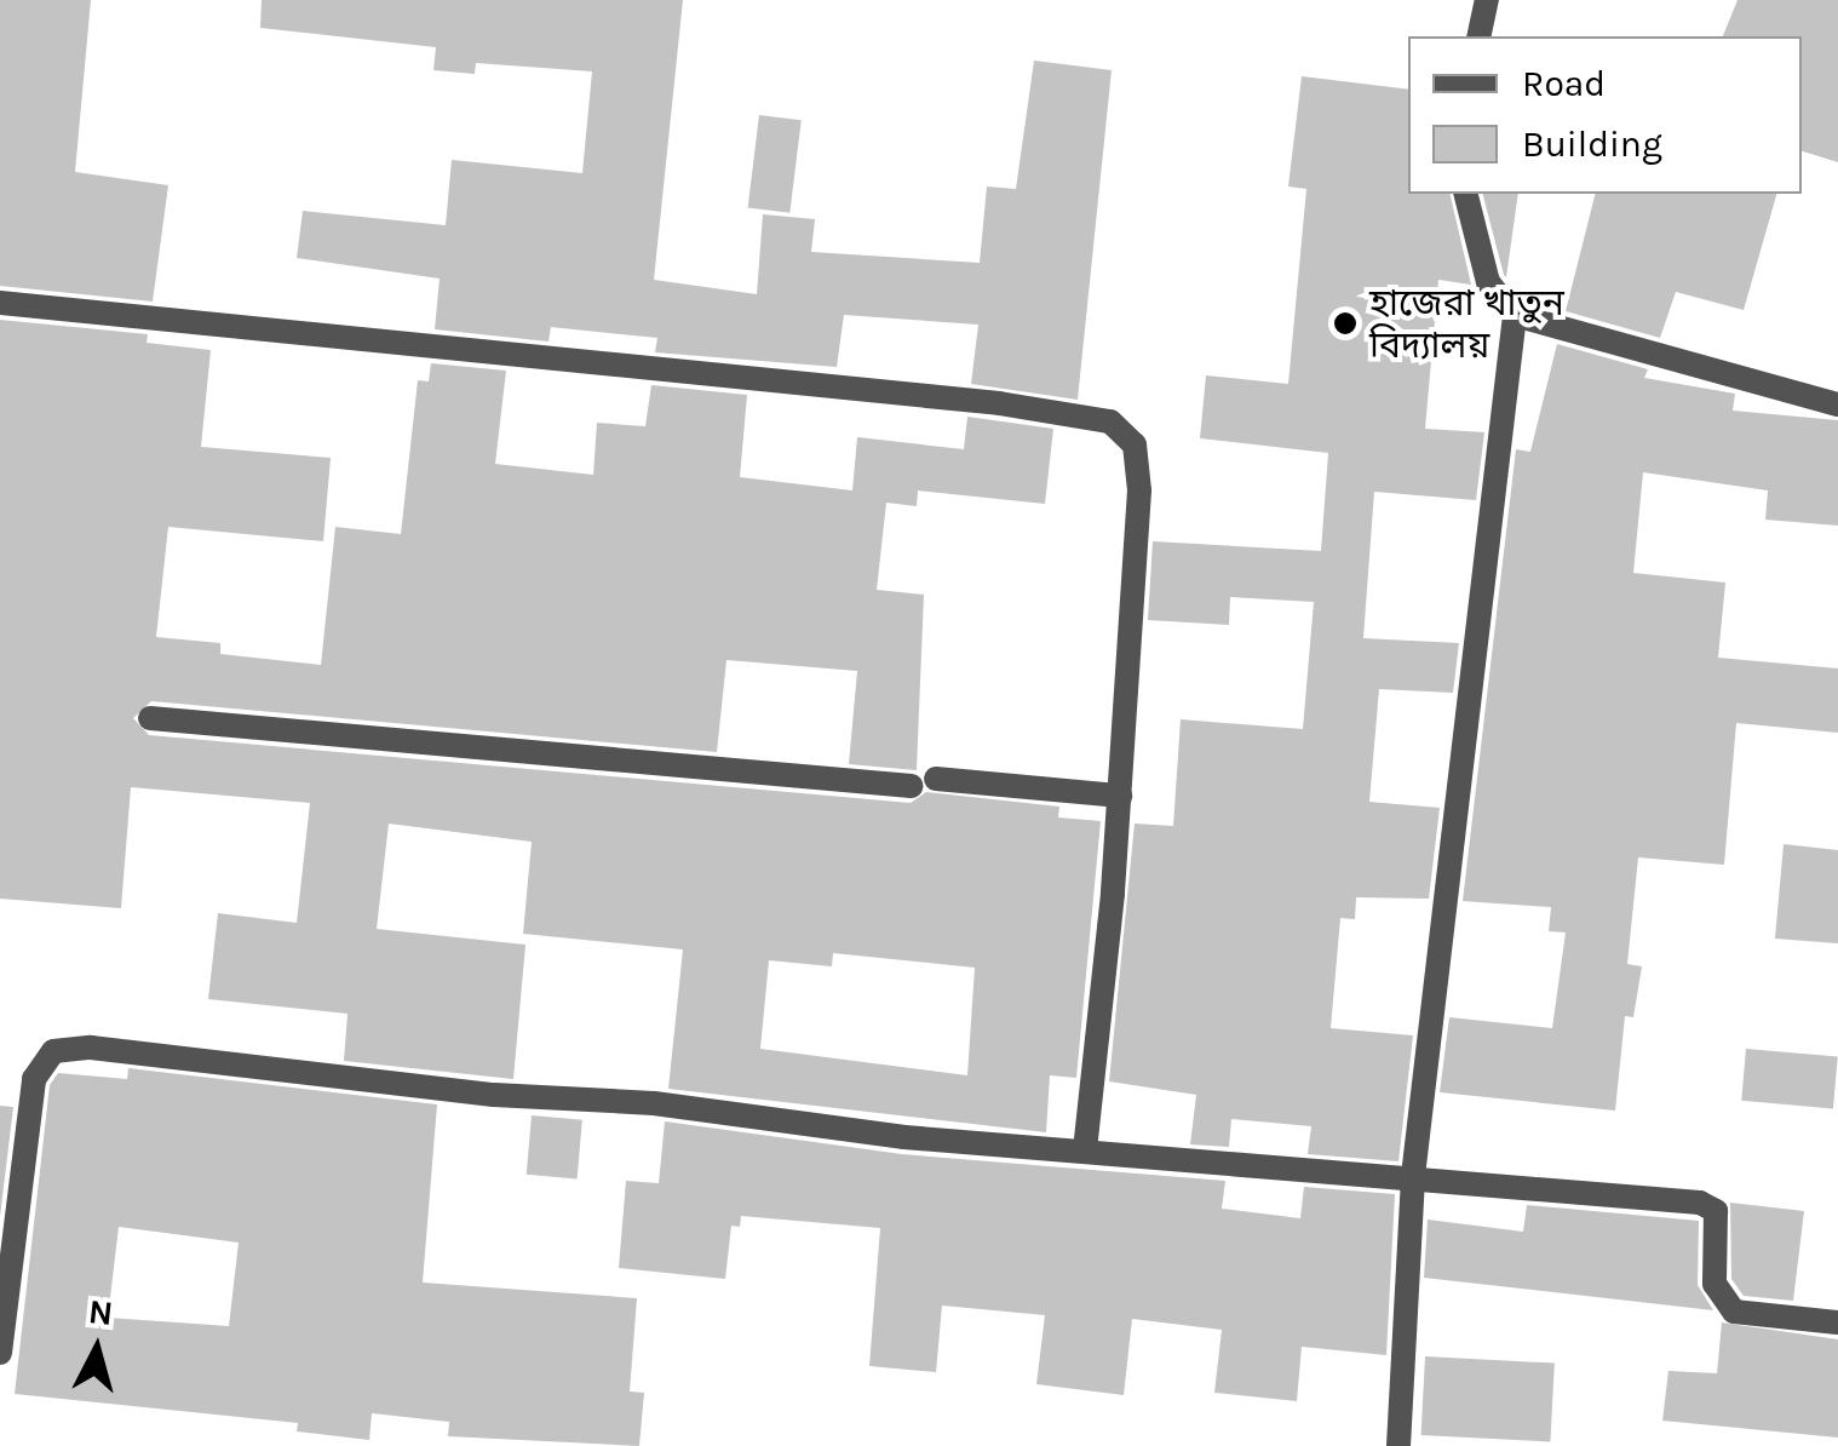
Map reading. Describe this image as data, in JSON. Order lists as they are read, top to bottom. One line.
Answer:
{"places":["হাজেরা খাতুন বিদ্যালয়"],"legend":["Road","Building"],"north":"top"}
